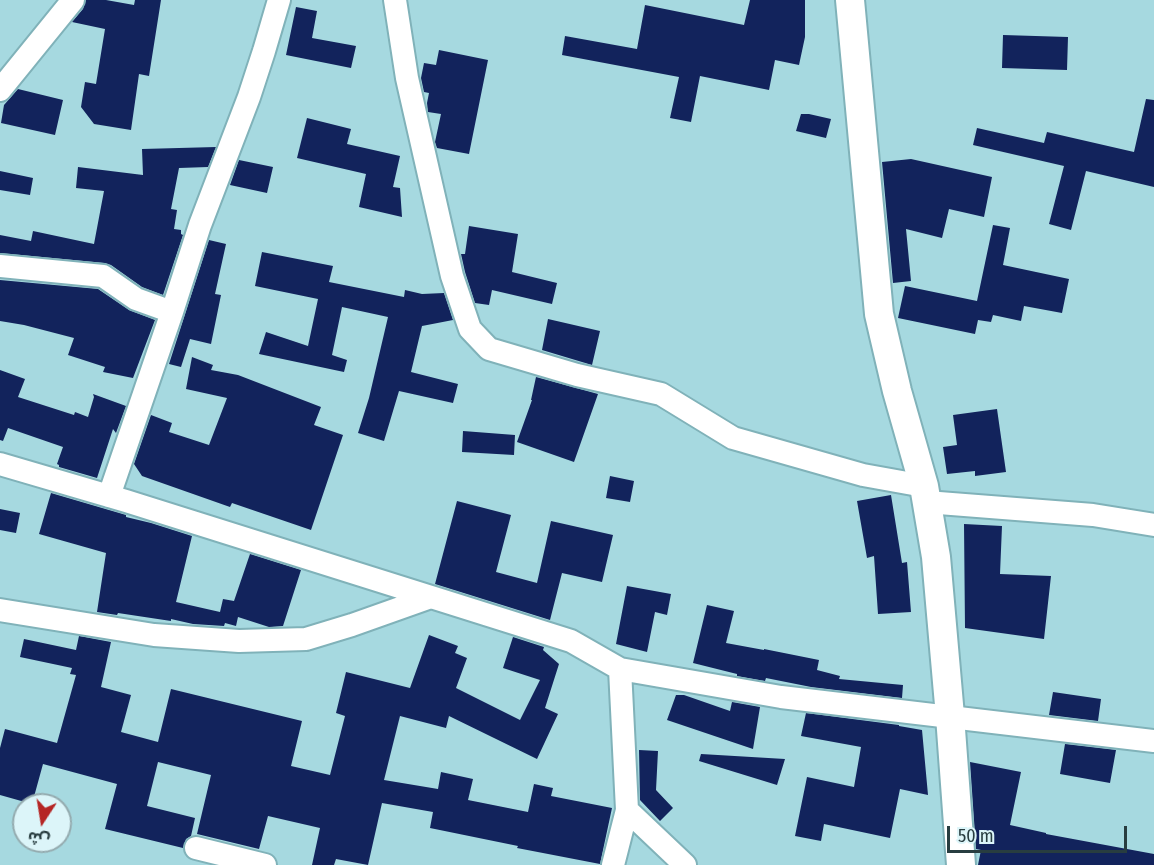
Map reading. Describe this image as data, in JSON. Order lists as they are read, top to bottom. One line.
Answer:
{"scale_bar":"50 m","north":"bottom"}
